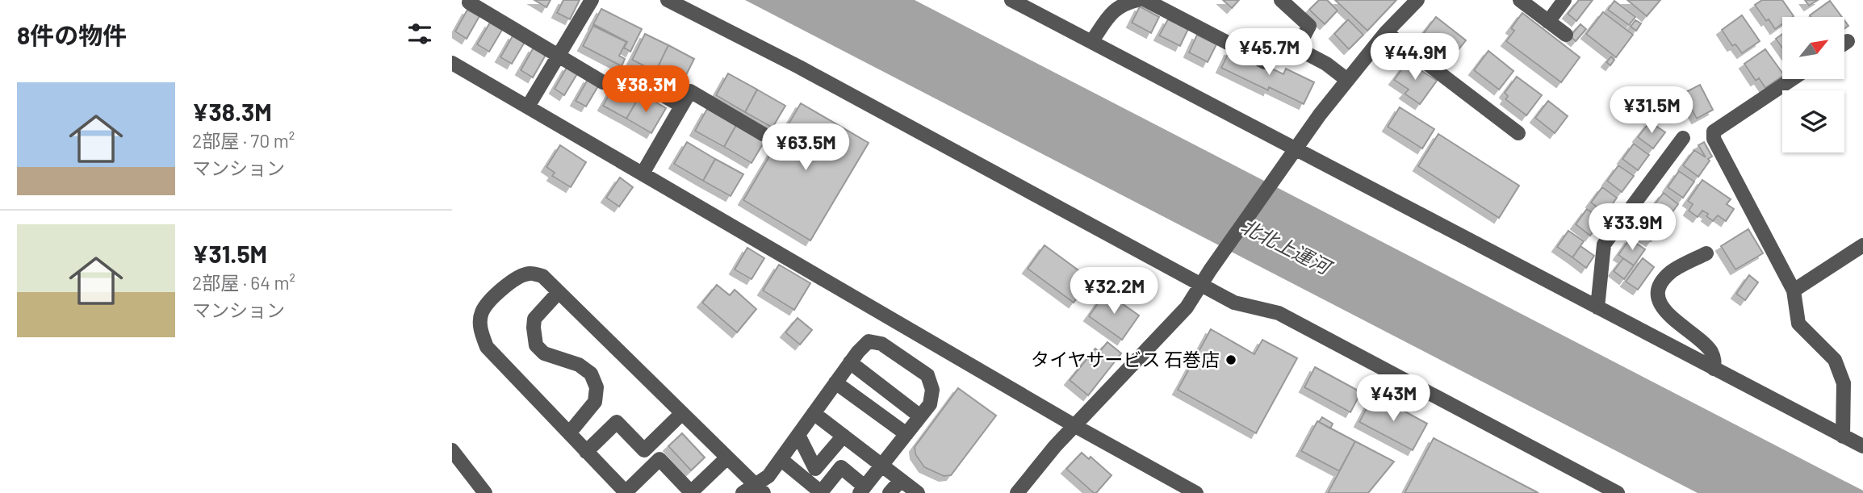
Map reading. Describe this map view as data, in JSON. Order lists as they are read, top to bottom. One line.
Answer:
{"water":["北北上運河"],"places":["タイヤサービス 石巻店"],"north":"top right","page":{"heading":"8件の物件","price":["¥45.7M","¥44.9M","¥38.3M","¥31.5M","¥63.5M","¥33.9M","¥32.2M","¥43M"],"list":[{"name":"¥38.3M","note":"2部屋 · 70 m² · マンション"},{"name":"¥31.5M","note":"2部屋 · 64 m² · マンション"}]}}
